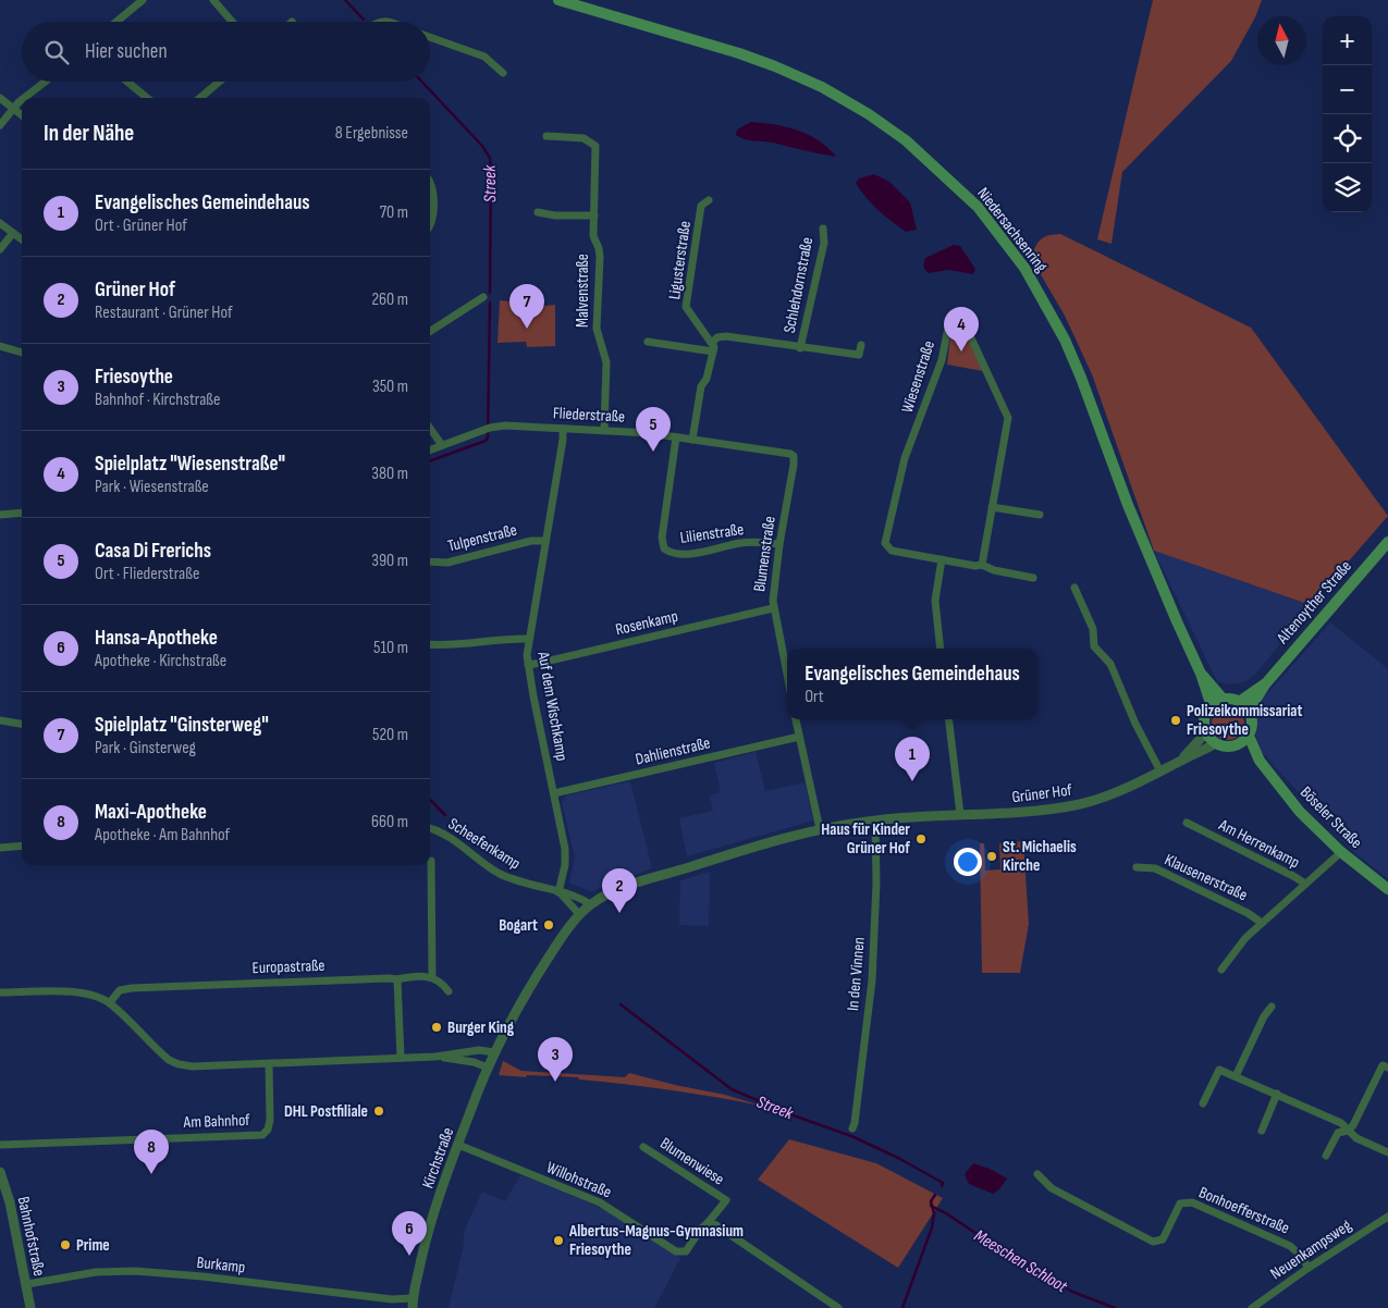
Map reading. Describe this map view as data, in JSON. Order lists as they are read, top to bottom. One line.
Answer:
{"streets":{"main road":["Niedersachsenring","Altenoyther Straße","Böseler Straße"],"street":["Ligusterstraße","Schlehdornstraße","Malvenstraße","Wiesenstraße","Fliederstraße","Lilienstraße","Tulpenstraße","Blumenstraße","Rosenkamp","Auf dem Wischkamp","Dahlienstraße","Grüner Hof","Scheefenkamp","Am Herrenkamp","Klausenerstraße","Europastraße","In den Vinnen","Am Bahnhof","Kirchstraße","Blumenwiese","Willohstraße","Bonhoefferstraße","Bahnhofstraße","Neuenkampsweg","Burkamp"]},"crossings":[["Niedersachsenring","Altenoyther Straße"],["Niedersachsenring","Grüner Hof"],["Niedersachsenring","Böseler Straße"],["Ligusterstraße","Schlehdornstraße"],["Malvenstraße","Fliederstraße"],["Fliederstraße","Lilienstraße"],["Fliederstraße","Blumenstraße"],["Fliederstraße","Auf dem Wischkamp"],["Lilienstraße","Blumenstraße"],["Tulpenstraße","Auf dem Wischkamp"],["Blumenstraße","Rosenkamp"],["Altenoyther Straße","Grüner Hof"],["Altenoyther Straße","Böseler Straße"],["Rosenkamp","Auf dem Wischkamp"],["Auf dem Wischkamp","Dahlienstraße"],["Auf dem Wischkamp","Scheefenkamp"],["Grüner Hof","Böseler Straße"],["Grüner Hof","Scheefenkamp"],["Grüner Hof","In den Vinnen"],["Grüner Hof","Kirchstraße"],["Böseler Straße","Am Herrenkamp"],["Kirchstraße","Willohstraße"],["Kirchstraße","Burkamp"],["Blumenwiese","Willohstraße"],["Bonhoefferstraße","Neuenkampsweg"],["Bahnhofstraße","Burkamp"]],"water":["Streek","Meeschen Schloot"],"places":["Polizeikommissariat Friesoythe","Haus für Kinder Grüner Hof","St. Michaelis Kirche","Bogart","Burger King","DHL Postfiliale","Albertus-Magnus-Gymnasium Friesoythe","Prime"],"north":"top","page":{"map_buttons":["+","−"],"search":"Hier suchen","heading":["In der Nähe","8 Ergebnisse"],"list":[{"mark":"1","name":"Evangelisches Gemeindehaus","note":"Ort · Grüner Hof","value":"70 m"},{"mark":"2","name":"Grüner Hof","note":"Restaurant · Grüner Hof","value":"260 m"},{"mark":"3","name":"Friesoythe","note":"Bahnhof · Kirchstraße","value":"350 m"},{"mark":"4","name":"Spielplatz \"Wiesenstraße\"","note":"Park · Wiesenstraße","value":"380 m"},{"mark":"5","name":"Casa Di Frerichs","note":"Ort · Fliederstraße","value":"390 m"},{"mark":"6","name":"Hansa-Apotheke","note":"Apotheke · Kirchstraße","value":"510 m"},{"mark":"7","name":"Spielplatz \"Ginsterweg\"","note":"Park · Ginsterweg","value":"520 m"},{"mark":"8","name":"Maxi-Apotheke","note":"Apotheke · Am Bahnhof","value":"660 m"}],"pins":["7","4","5","1","2","3","8","6"],"popup":["Evangelisches Gemeindehaus","Ort"]}}
